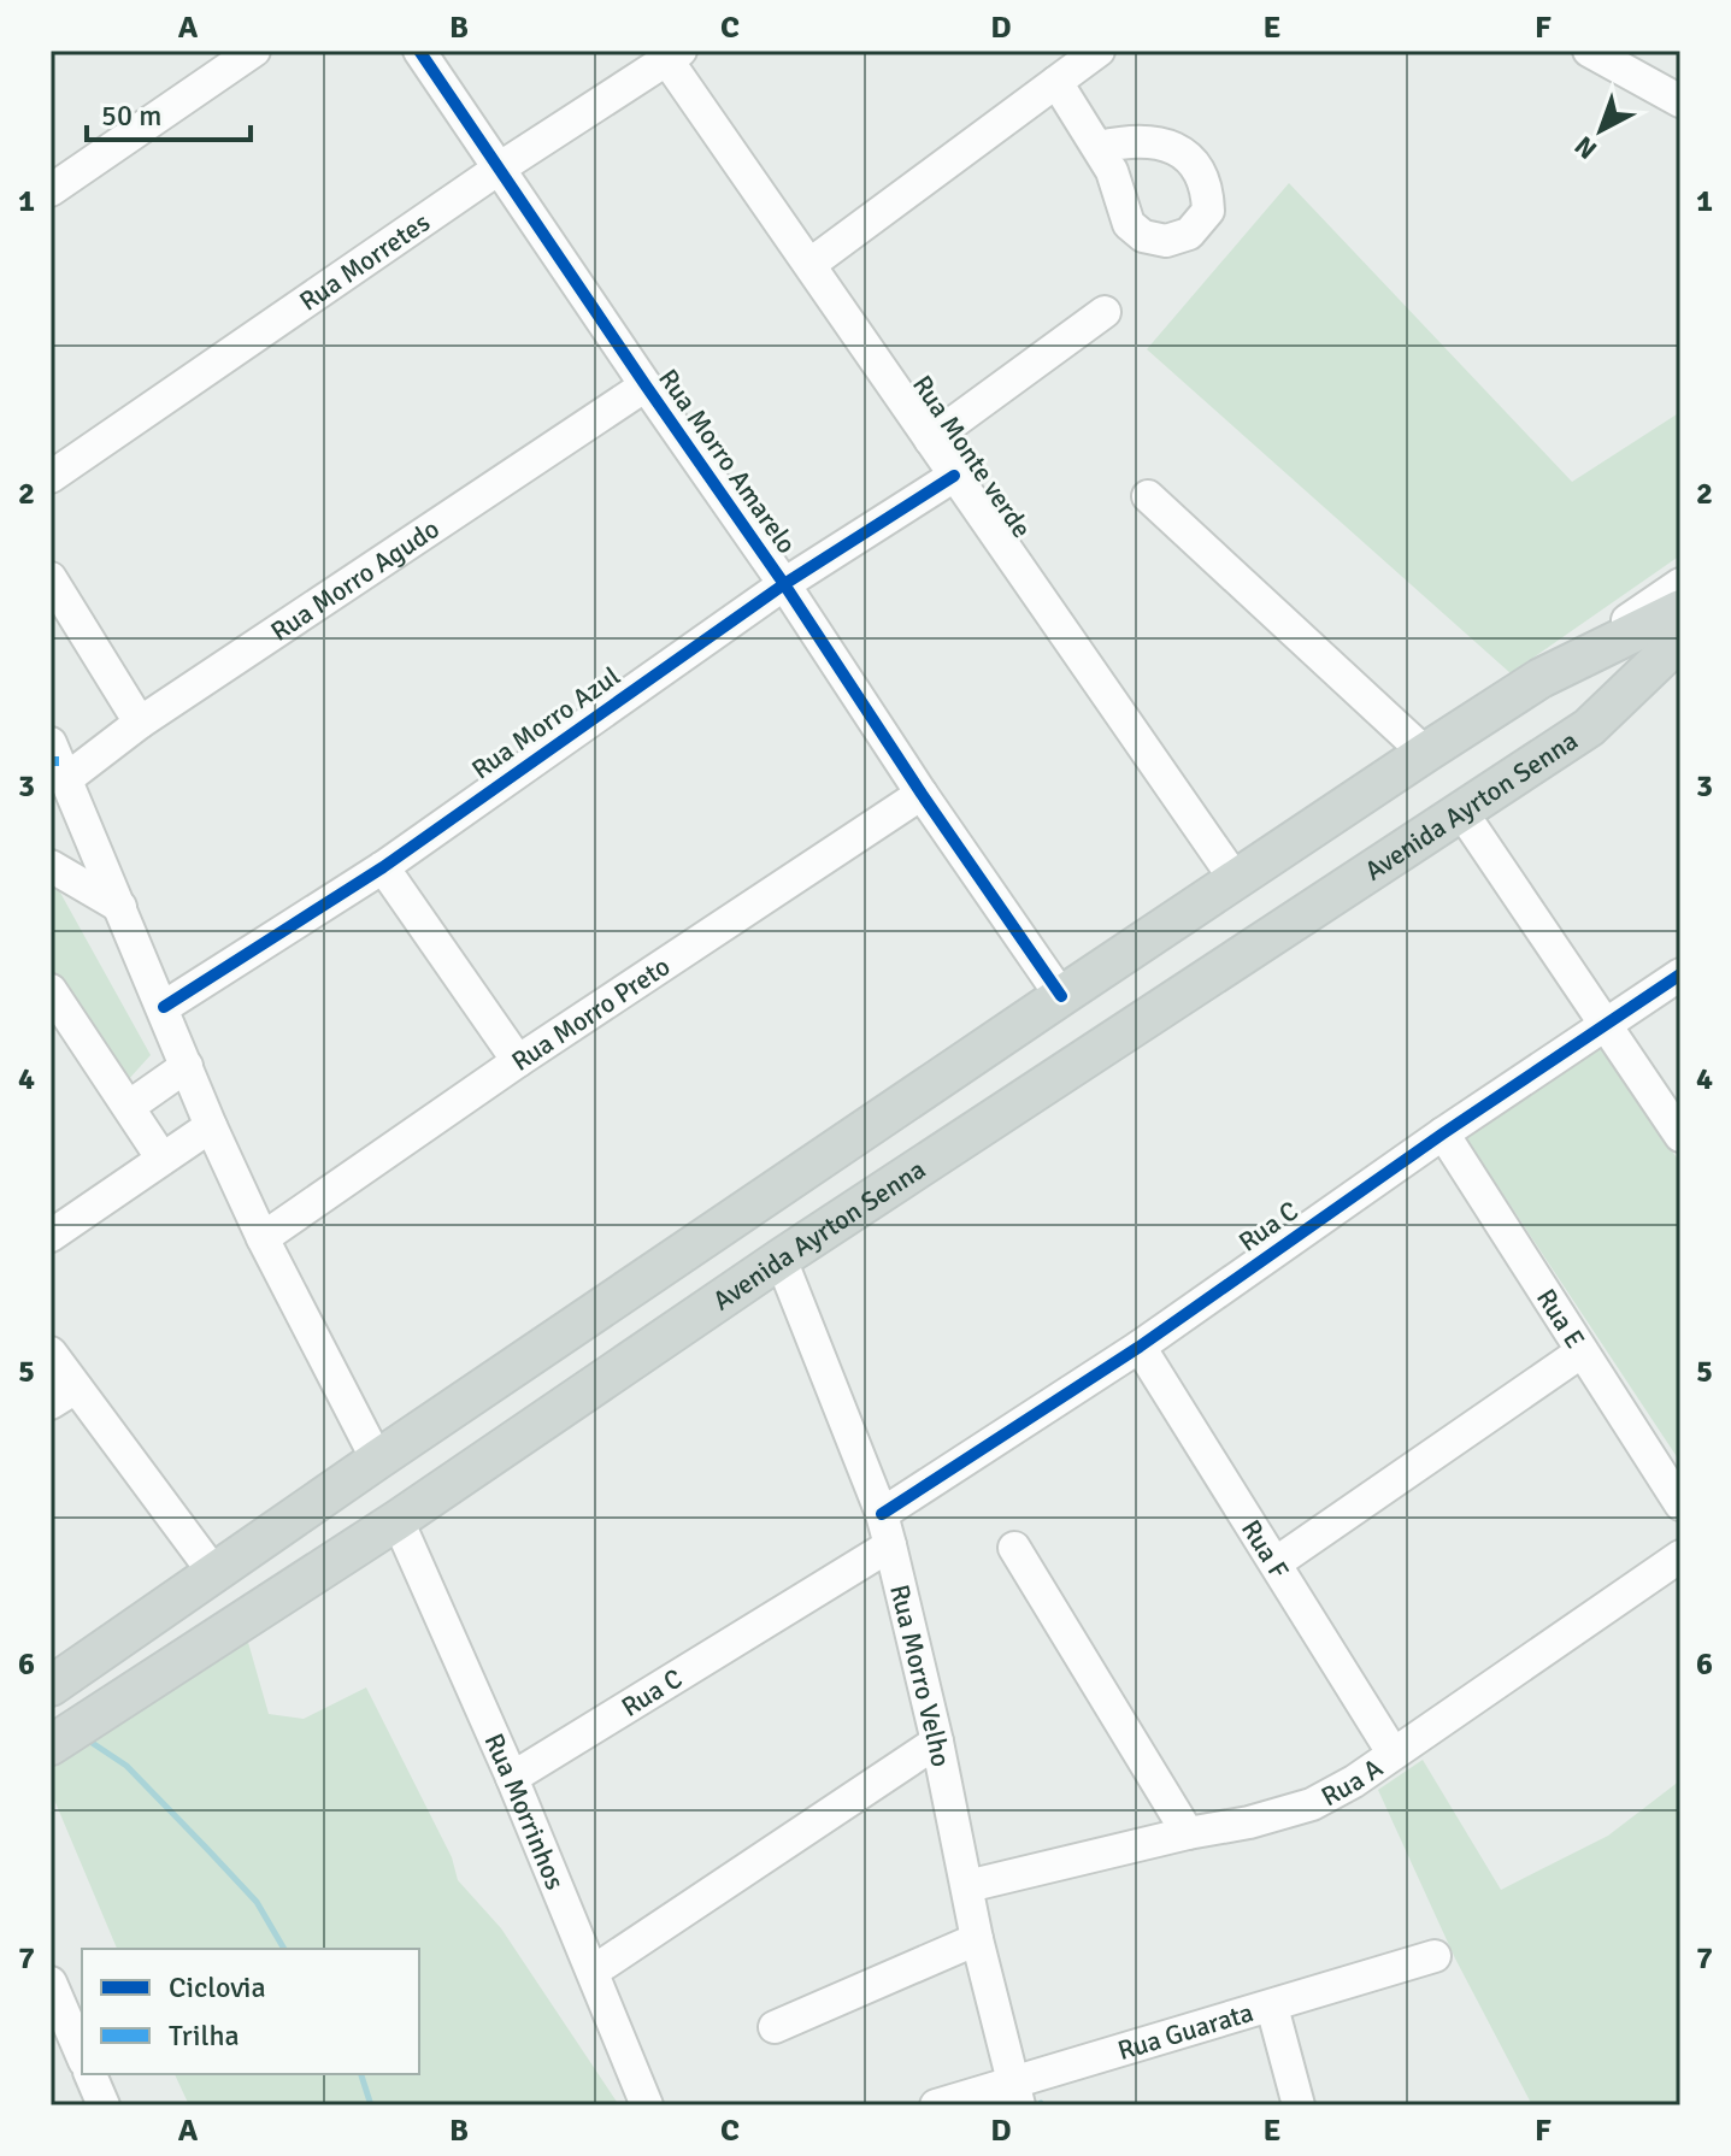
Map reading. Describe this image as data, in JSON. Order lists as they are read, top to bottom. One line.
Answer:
{"streets":{"main road":["Avenida Ayrton Senna"],"street":["Rua Morretes","Rua Monte verde","Rua Morro Amarelo","Rua Morro Agudo","Rua Morro Azul","Rua Morro Preto","Rua C","Rua E","Rua F","Rua Morro Velho","Rua A","Rua Morrinhos","Rua Guarata"]},"crossings":[["Rua Morretes","Rua Monte verde"],["Rua Morretes","Rua Morro Amarelo"],["Rua Monte verde","Rua Morro Azul"],["Rua Morro Amarelo","Rua Morro Agudo"],["Rua Morro Amarelo","Rua Morro Azul"],["Rua Morro Amarelo","Rua Morro Preto"],["Avenida Ayrton Senna","Rua Morro Velho"],["Avenida Ayrton Senna","Rua Morrinhos"],["Rua C","Rua E"],["Rua C","Rua F"],["Rua C","Rua Morro Velho"],["Rua C","Rua Morrinhos"],["Rua F","Rua A"],["Rua Morro Velho","Rua A"],["Rua Morro Velho","Rua Guarata"]],"legend":["Ciclovia","Trilha"],"scale_bar":"50 m","north":"bottom left","grid":{"columns":["A","B","C","D","E","F"],"rows":["1","2","3","4","5","6","7"]}}
